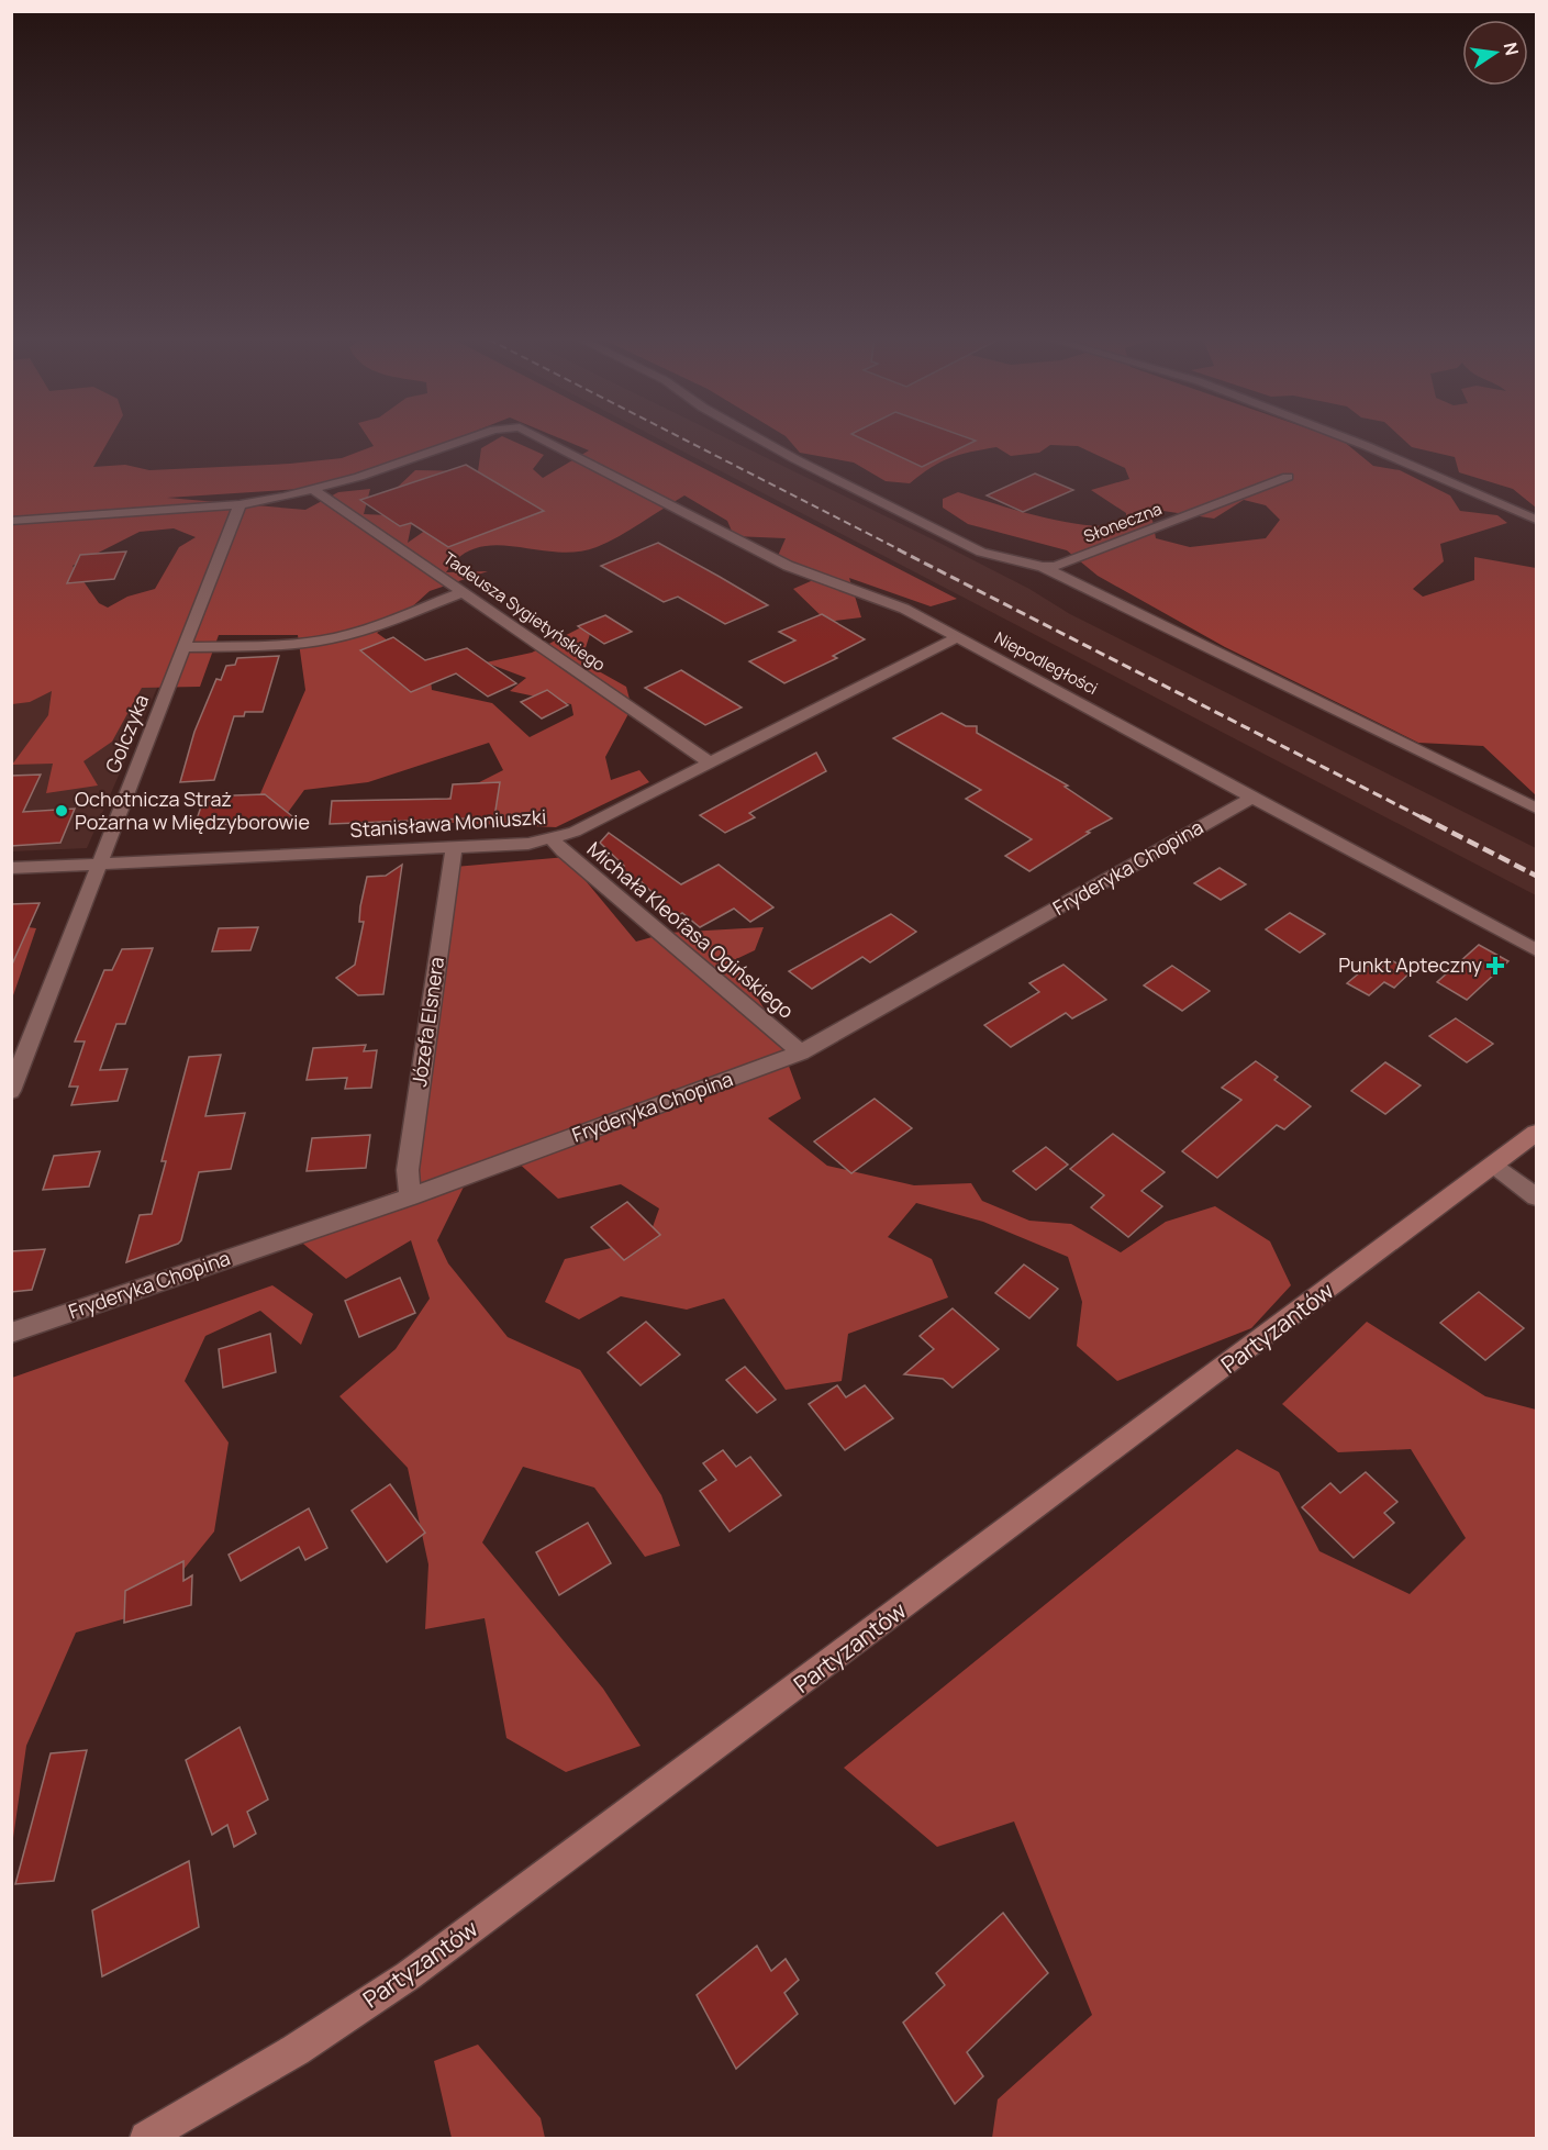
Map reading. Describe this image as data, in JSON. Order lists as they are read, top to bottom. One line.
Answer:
{"streets":{"street":["Słoneczna","Tadeusza Sygietyńskiego","Niepodległości","Golczyka","Stanisława Moniuszki","Fryderyka Chopina","Michała Kleofasa Ogińskiego","Józefa Elsnera","Partyzantów"]},"crossings":[["Tadeusza Sygietyńskiego","Niepodległości"],["Tadeusza Sygietyńskiego","Stanisława Moniuszki"],["Niepodległości","Stanisława Moniuszki"],["Niepodległości","Fryderyka Chopina"],["Golczyka","Stanisława Moniuszki"],["Stanisława Moniuszki","Michała Kleofasa Ogińskiego"],["Stanisława Moniuszki","Józefa Elsnera"],["Fryderyka Chopina","Michała Kleofasa Ogińskiego"],["Fryderyka Chopina","Józefa Elsnera"]],"places":{"other":["Ochotnicza Straż Pożarna w Międzyborowie"],"health":["Punkt Apteczny"]},"north":"right"}
